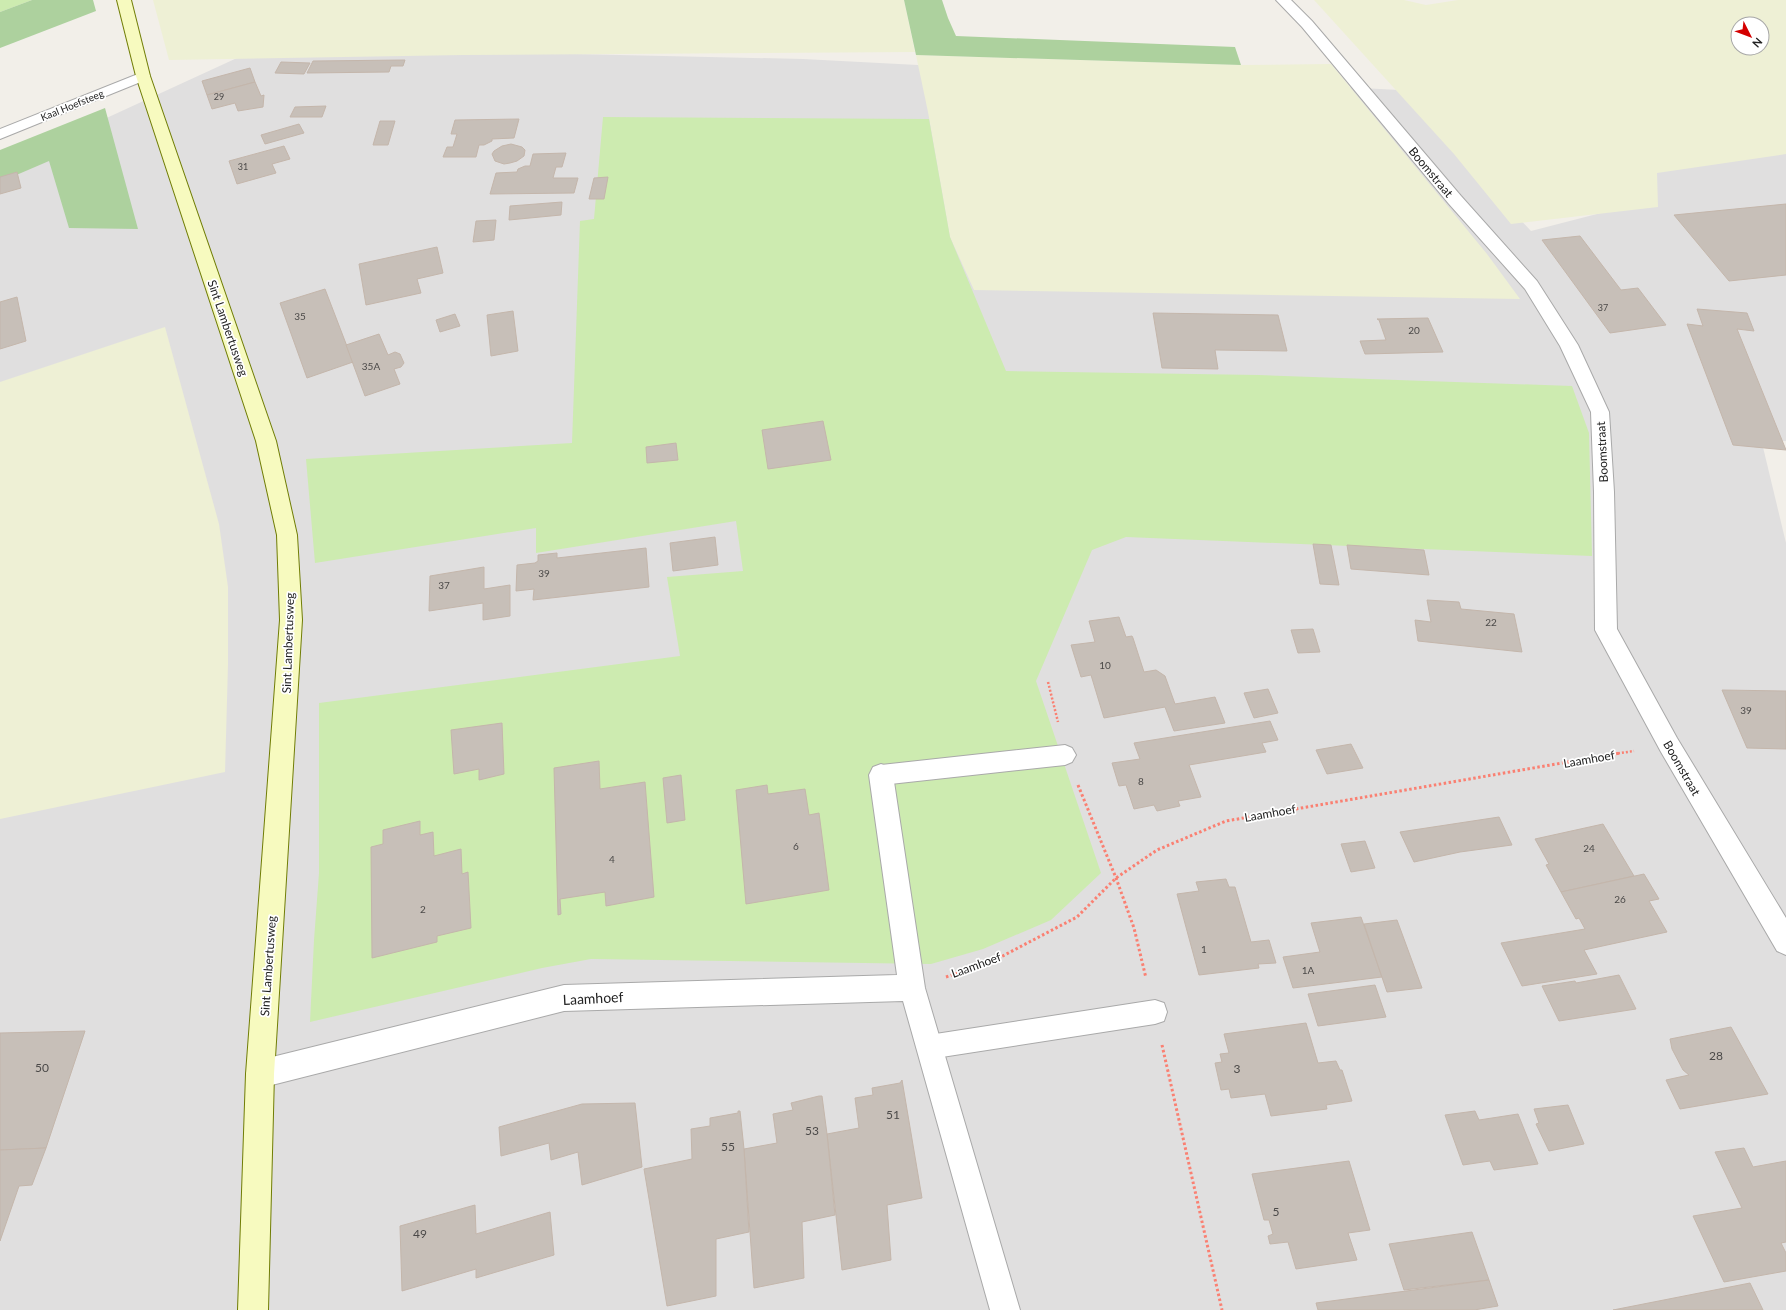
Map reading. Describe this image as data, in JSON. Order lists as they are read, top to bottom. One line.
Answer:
{"streets":{"street":["Kaal Hoefsteeg","Boomstraat","Sint Lambertusweg","Laamhoef"]},"crossings":[["Kaal Hoefsteeg","Sint Lambertusweg"],["Boomstraat","Laamhoef"],["Sint Lambertusweg","Laamhoef"]],"house_numbers":["29","31","37","35","20","35A","39","37","22","10","39","8","6","24","4","26","2","1","1A","28","50","3","51","53","55","5","49"],"north":"bottom right"}
